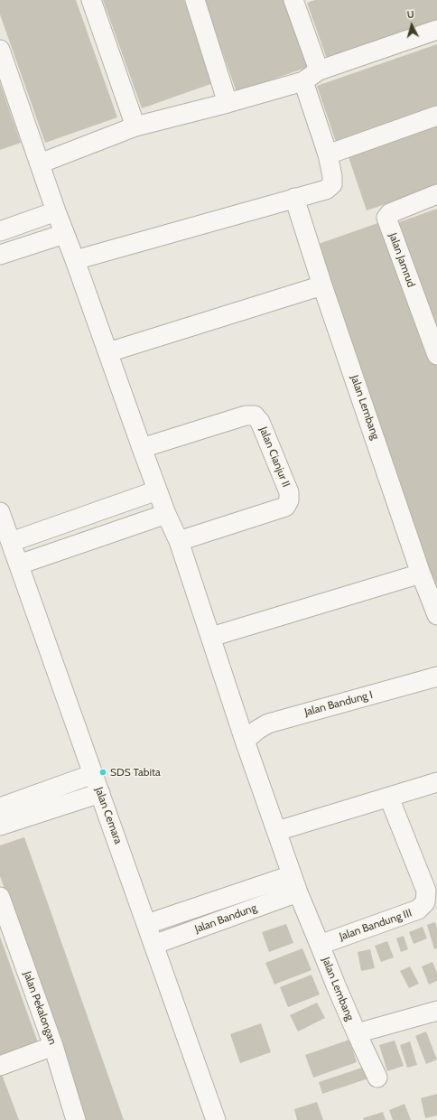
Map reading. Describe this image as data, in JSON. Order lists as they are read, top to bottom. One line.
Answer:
{"streets":{"street":["Jalan Jamrud","Jalan Lembang","Jalan Cianjur II","Jalan Bandung I","Jalan Cemara","Jalan Bandung","Jalan Bandung III","Jalan Pekalongan"]},"crossings":[["Jalan Lembang","Jalan Cianjur II"],["Jalan Lembang","Jalan Bandung I"],["Jalan Lembang","Jalan Bandung"],["Jalan Lembang","Jalan Bandung III"],["Jalan Cemara","Jalan Bandung"]],"places":["SDS Tabita"],"north":"top"}
